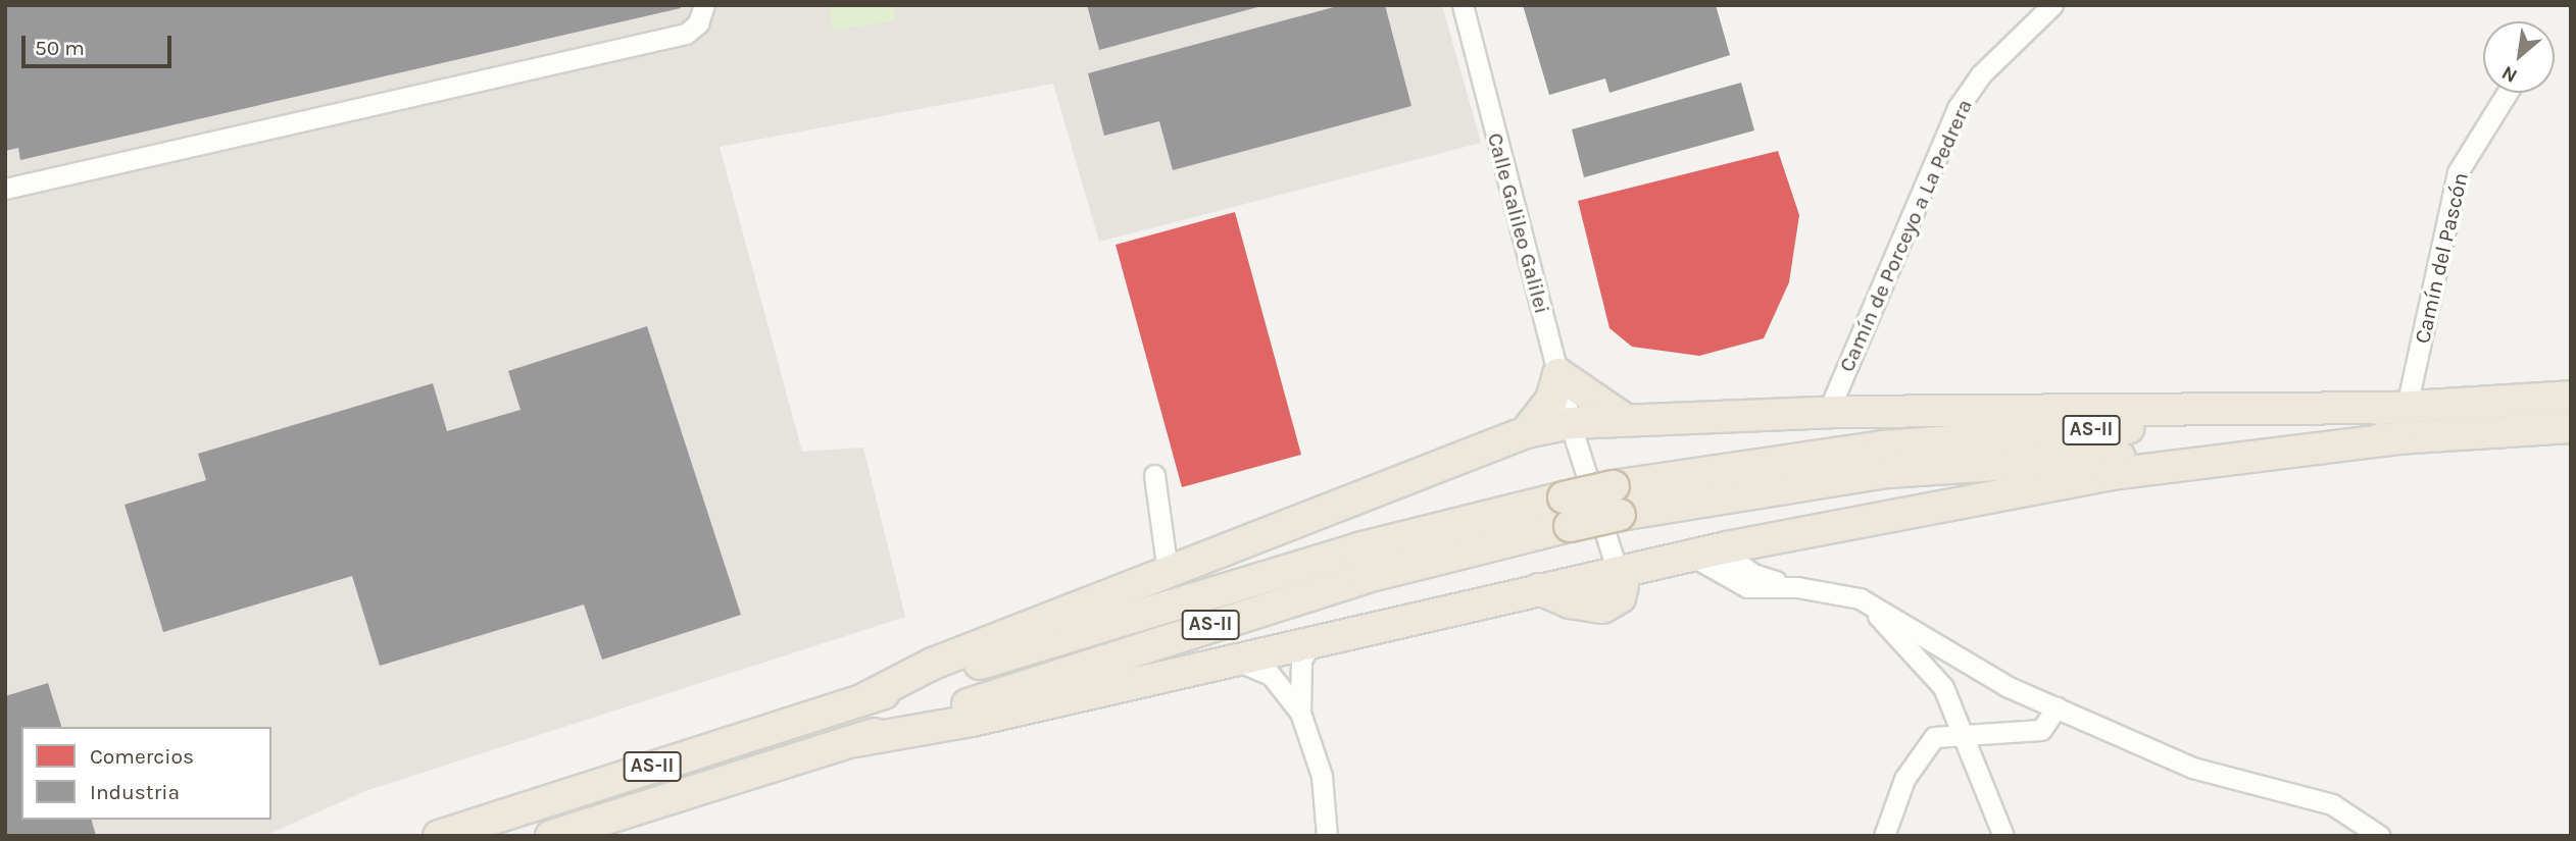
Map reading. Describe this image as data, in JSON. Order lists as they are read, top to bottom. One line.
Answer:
{"streets":{"highway":["AS-II"],"street":["Calle Galileo Galilei","Camín de Porceyo a La Pedrera","Camín del Pascón"]},"crossings":[["Camín del Pascón","AS-II"]],"legend":["Comercios","Industria"],"scale_bar":"50 m","north":"bottom left"}
